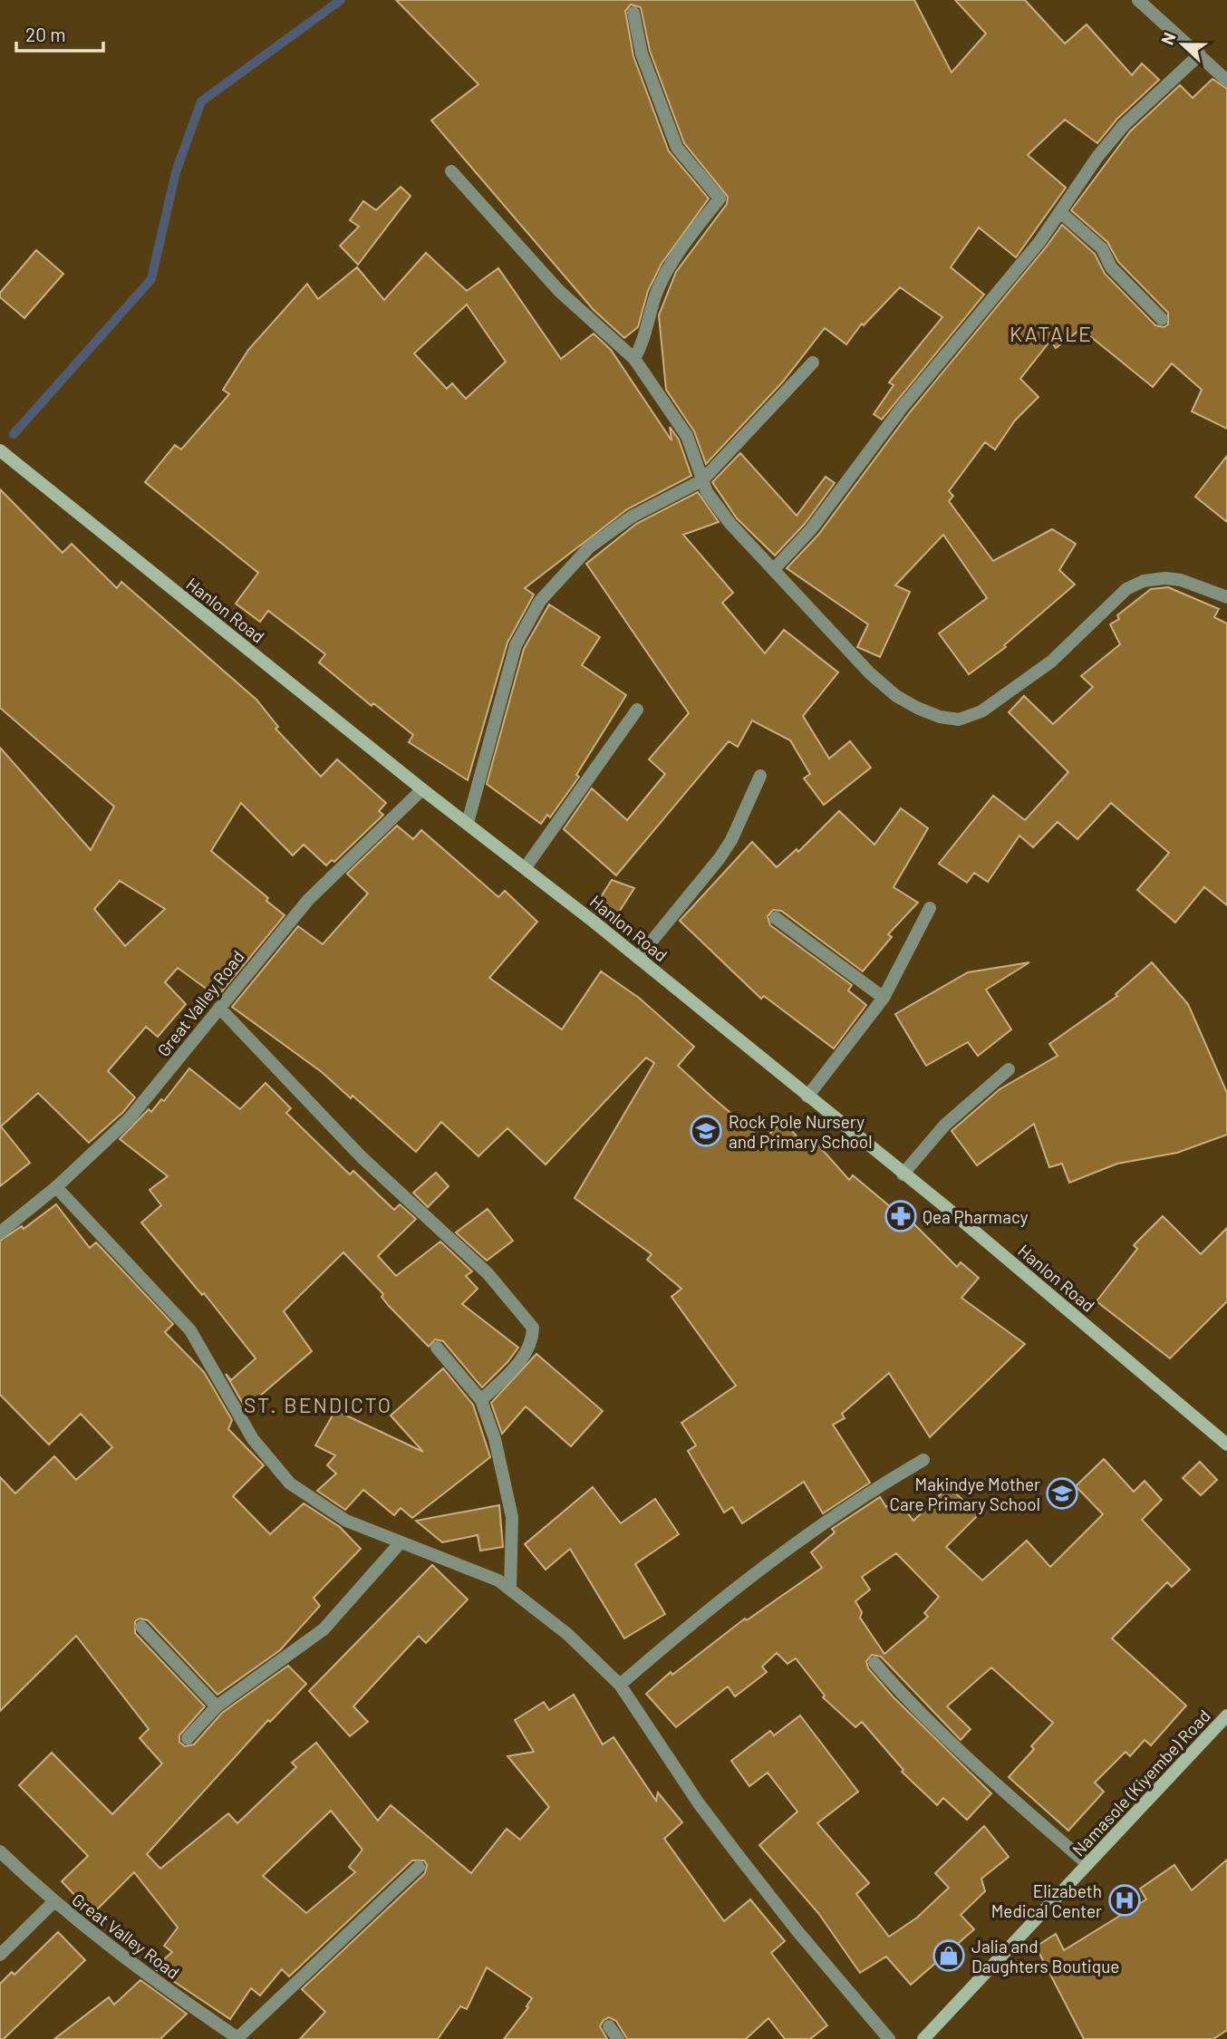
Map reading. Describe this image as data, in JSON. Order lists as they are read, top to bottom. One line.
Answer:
{"streets":{"main road":["Hanlon Road","Namasole (Kiyembe) Road"],"street":["Great Valley Road"]},"crossings":[["Hanlon Road","Great Valley Road"]],"districts":["KATALE","ST. BENDICTO"],"places":{"school or university":["Rock Pole Nursery and Primary School","Makindye Mother Care Primary School"],"pharmacy":["Qea Pharmacy"],"hospital":["Elizabeth Medical Center"],"shop":["Jalia and Daughters Boutique"]},"scale_bar":"20 m","north":"left"}
